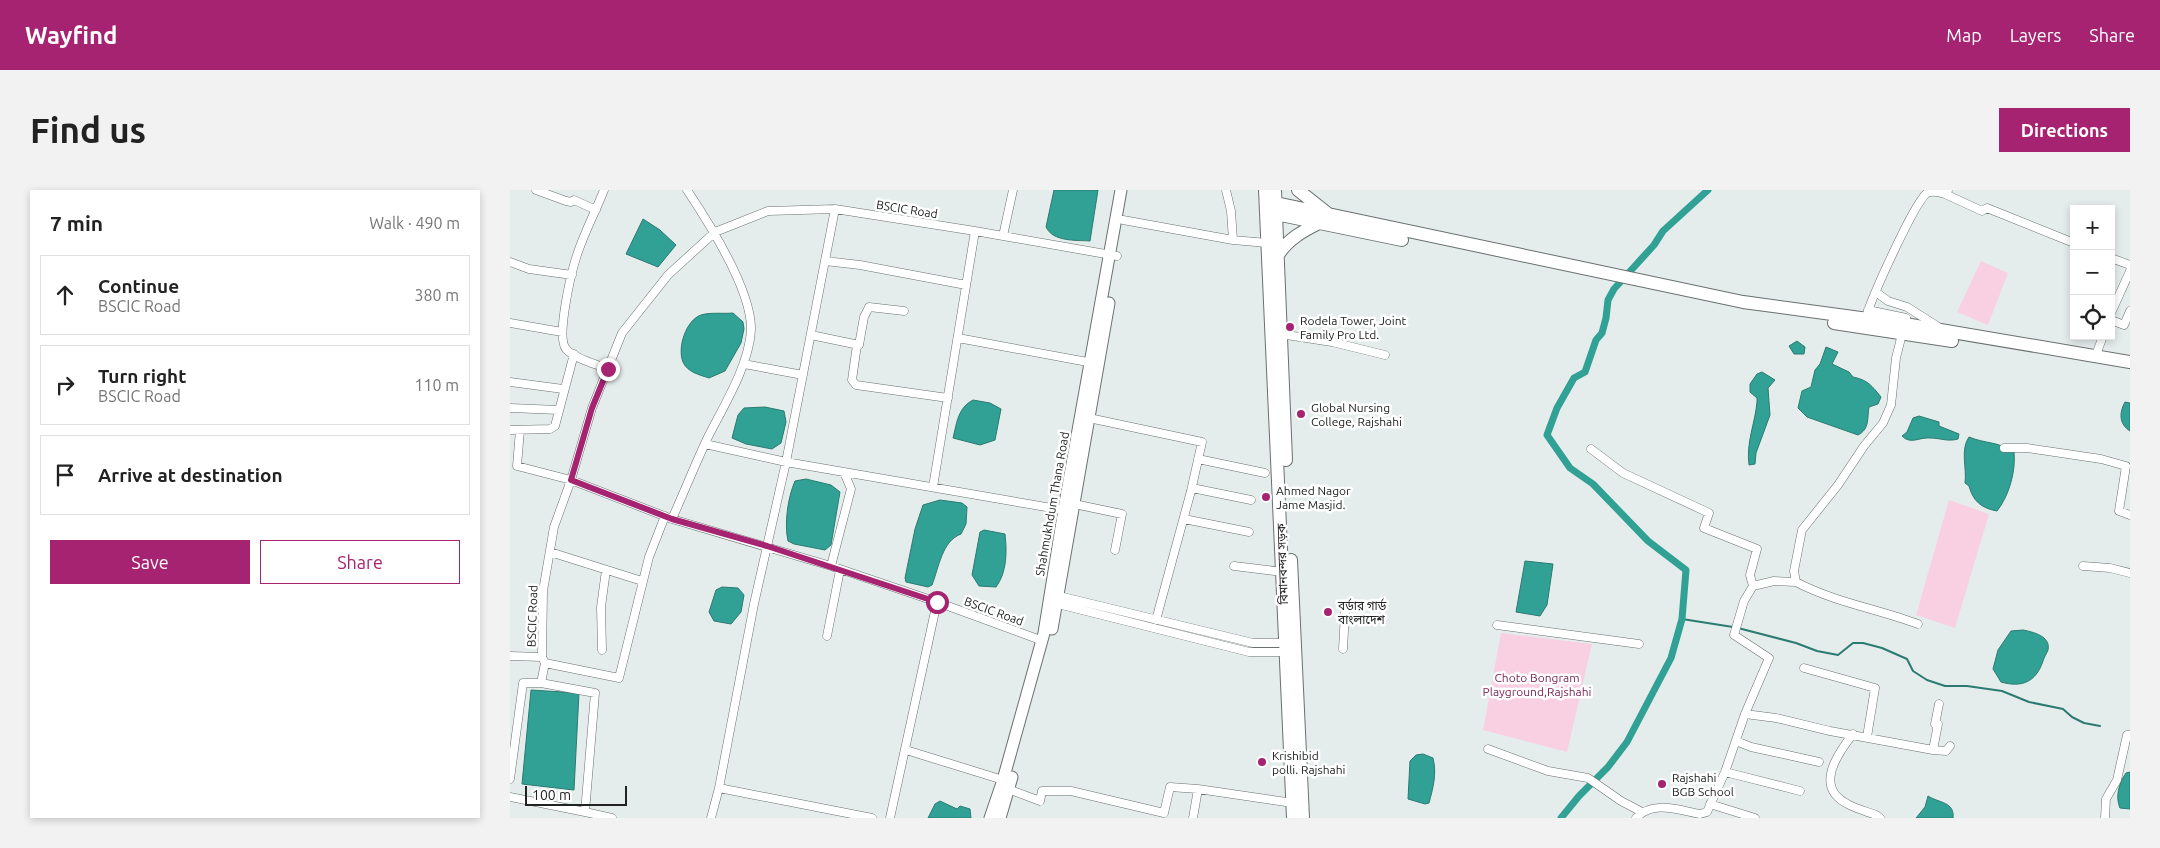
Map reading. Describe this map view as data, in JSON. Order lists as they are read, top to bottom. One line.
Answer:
{"streets":{"main road":["Shahmukhdum Thana Road","বিমানবন্দর সড়ক"],"street":["BSCIC Road"]},"crossings":[["BSCIC Road","Shahmukhdum Thana Road"]],"parks":["Choto Bongram Playground,Rajshahi"],"places":["Rodela Tower, Joint Family Pro Ltd.","Global Nursing College, Rajshahi","Ahmed Nagor Jame Masjid.","বর্ডার গার্ড বাংলাদেশ","Krishibid polli. Rajshahi","Rajshahi BGB School"],"scale_bar":"100 m","page":{"header":"Wayfind","nav":["Map","Layers","Share"],"buttons":["Directions",["Save","Share"]],"title":"Find us","heading":["7 min","Walk · 490 m"],"map_buttons":["+","−"],"list":[["Continue","BSCIC Road","380 m"],["Turn right","BSCIC Road","110 m"],"Arrive at destination"],"scale":"100 m"}}
